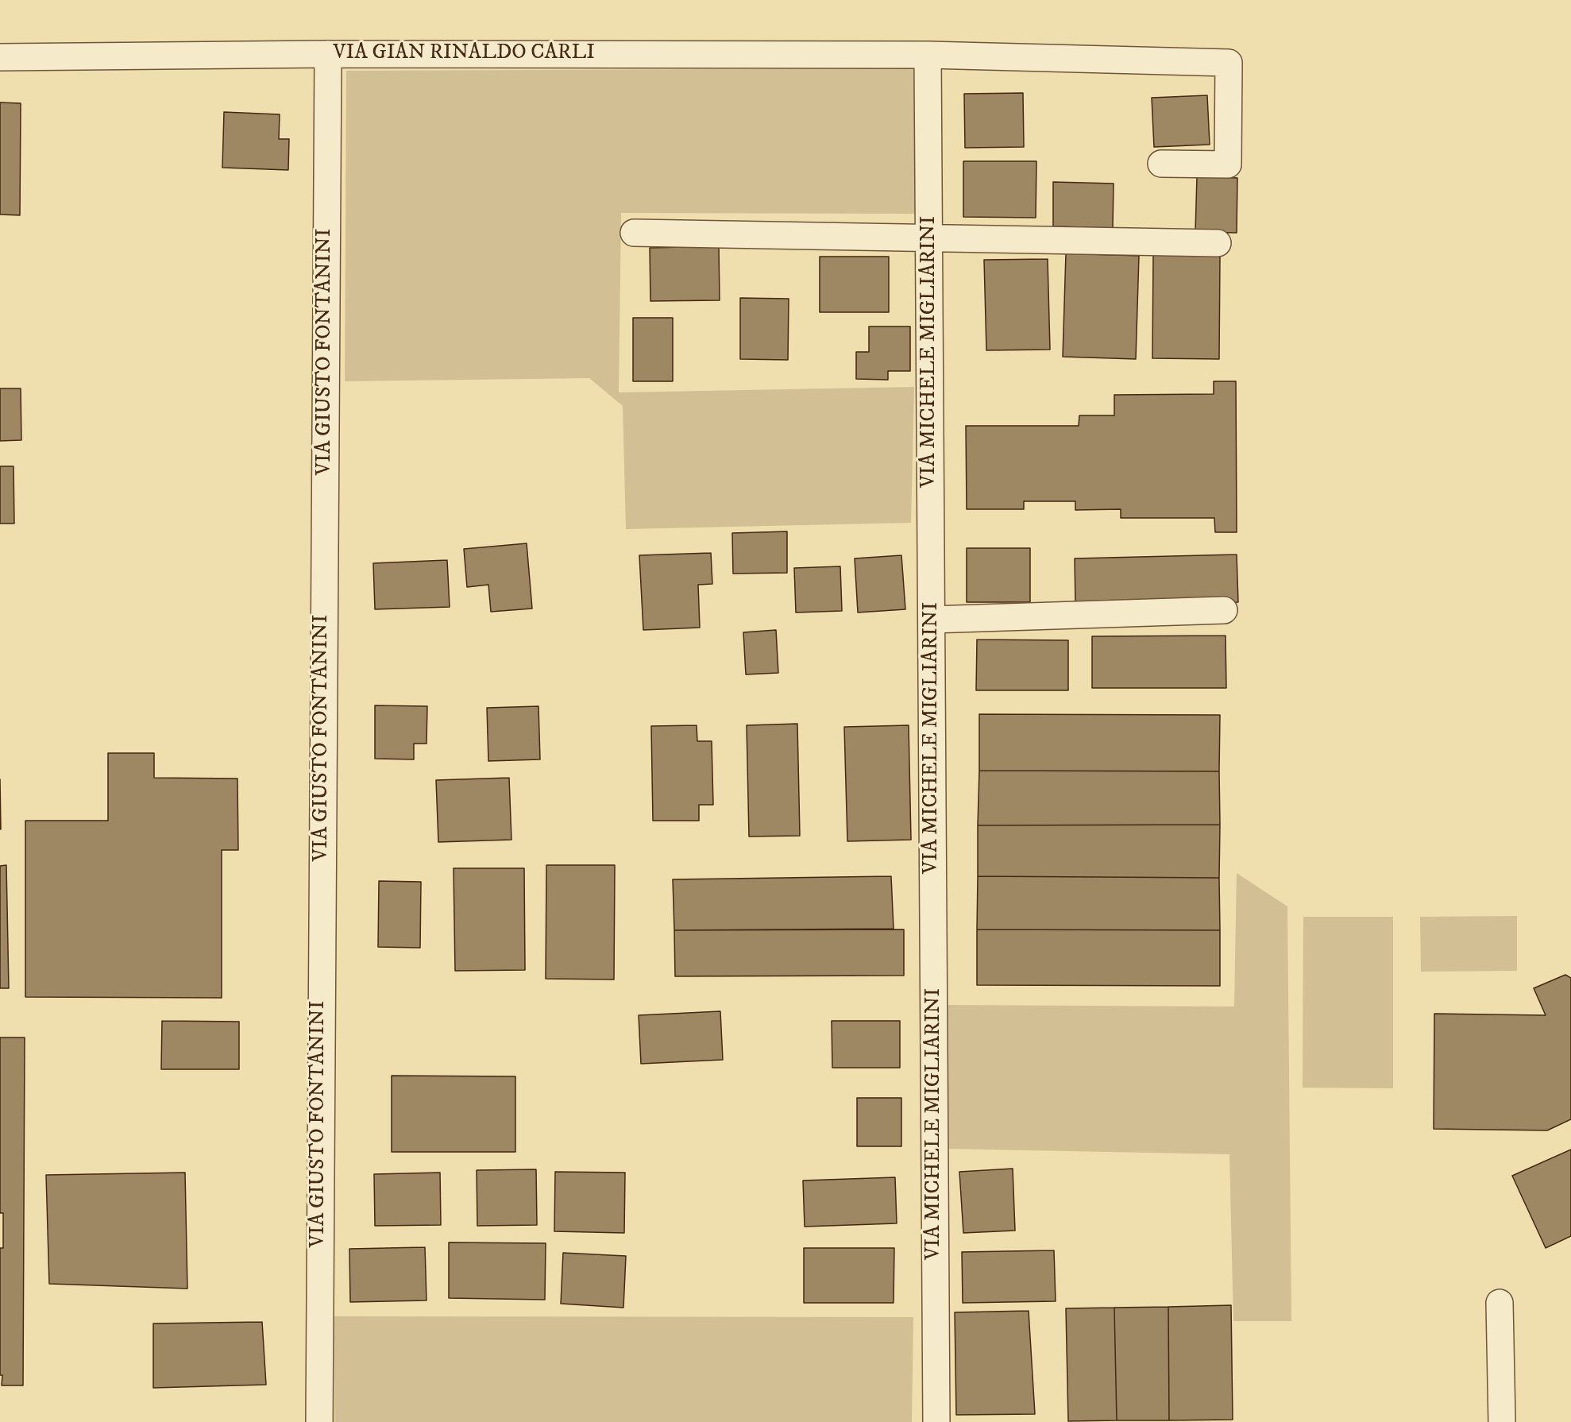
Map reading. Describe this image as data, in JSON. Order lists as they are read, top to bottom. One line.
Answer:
{"streets":{"street":["VIA GIAN RINALDO CARLI","VIA GIUSTO FONTANINI","VIA MICHELE MIGLIARINI"]},"crossings":[["VIA GIAN RINALDO CARLI","VIA GIUSTO FONTANINI"],["VIA GIAN RINALDO CARLI","VIA MICHELE MIGLIARINI"]]}
